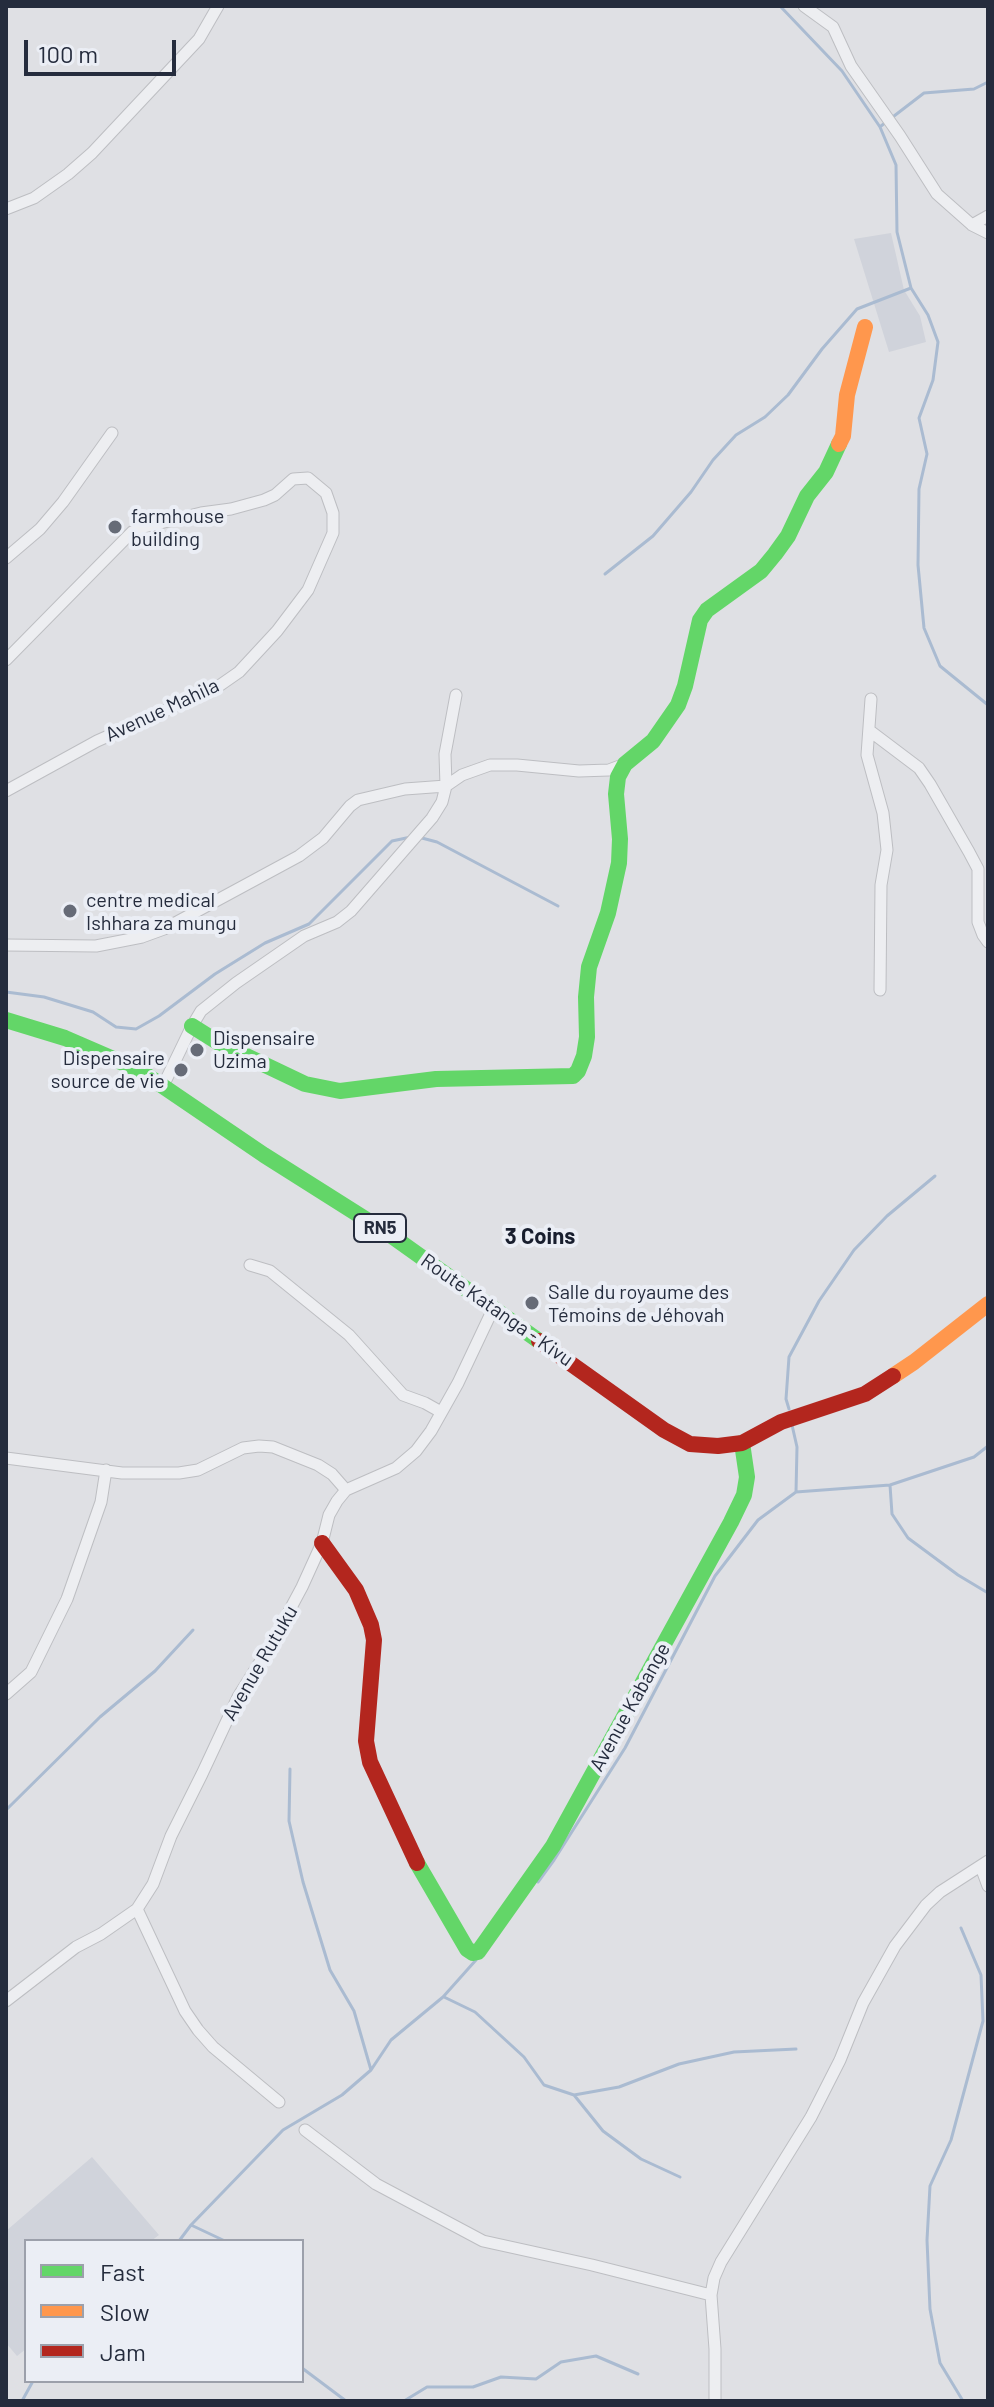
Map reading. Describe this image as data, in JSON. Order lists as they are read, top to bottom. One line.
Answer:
{"streets":{"main road":["RN5","Route Katanga - Kivu","Avenue Kabange"],"street":["Avenue Mahila","Avenue Rutuku"]},"crossings":[["Route Katanga - Kivu","Avenue Kabange"],["Avenue Rutuku","Avenue Kabange"]],"districts":["3 Coins"],"places":["farmhouse building","centre medical Ishhara za mungu","Dispensaire Uzima","Dispensaire source de vie","Salle du royaume des Témoins de Jéhovah"],"legend":["Fast","Slow","Jam"],"scale_bar":"100 m"}
